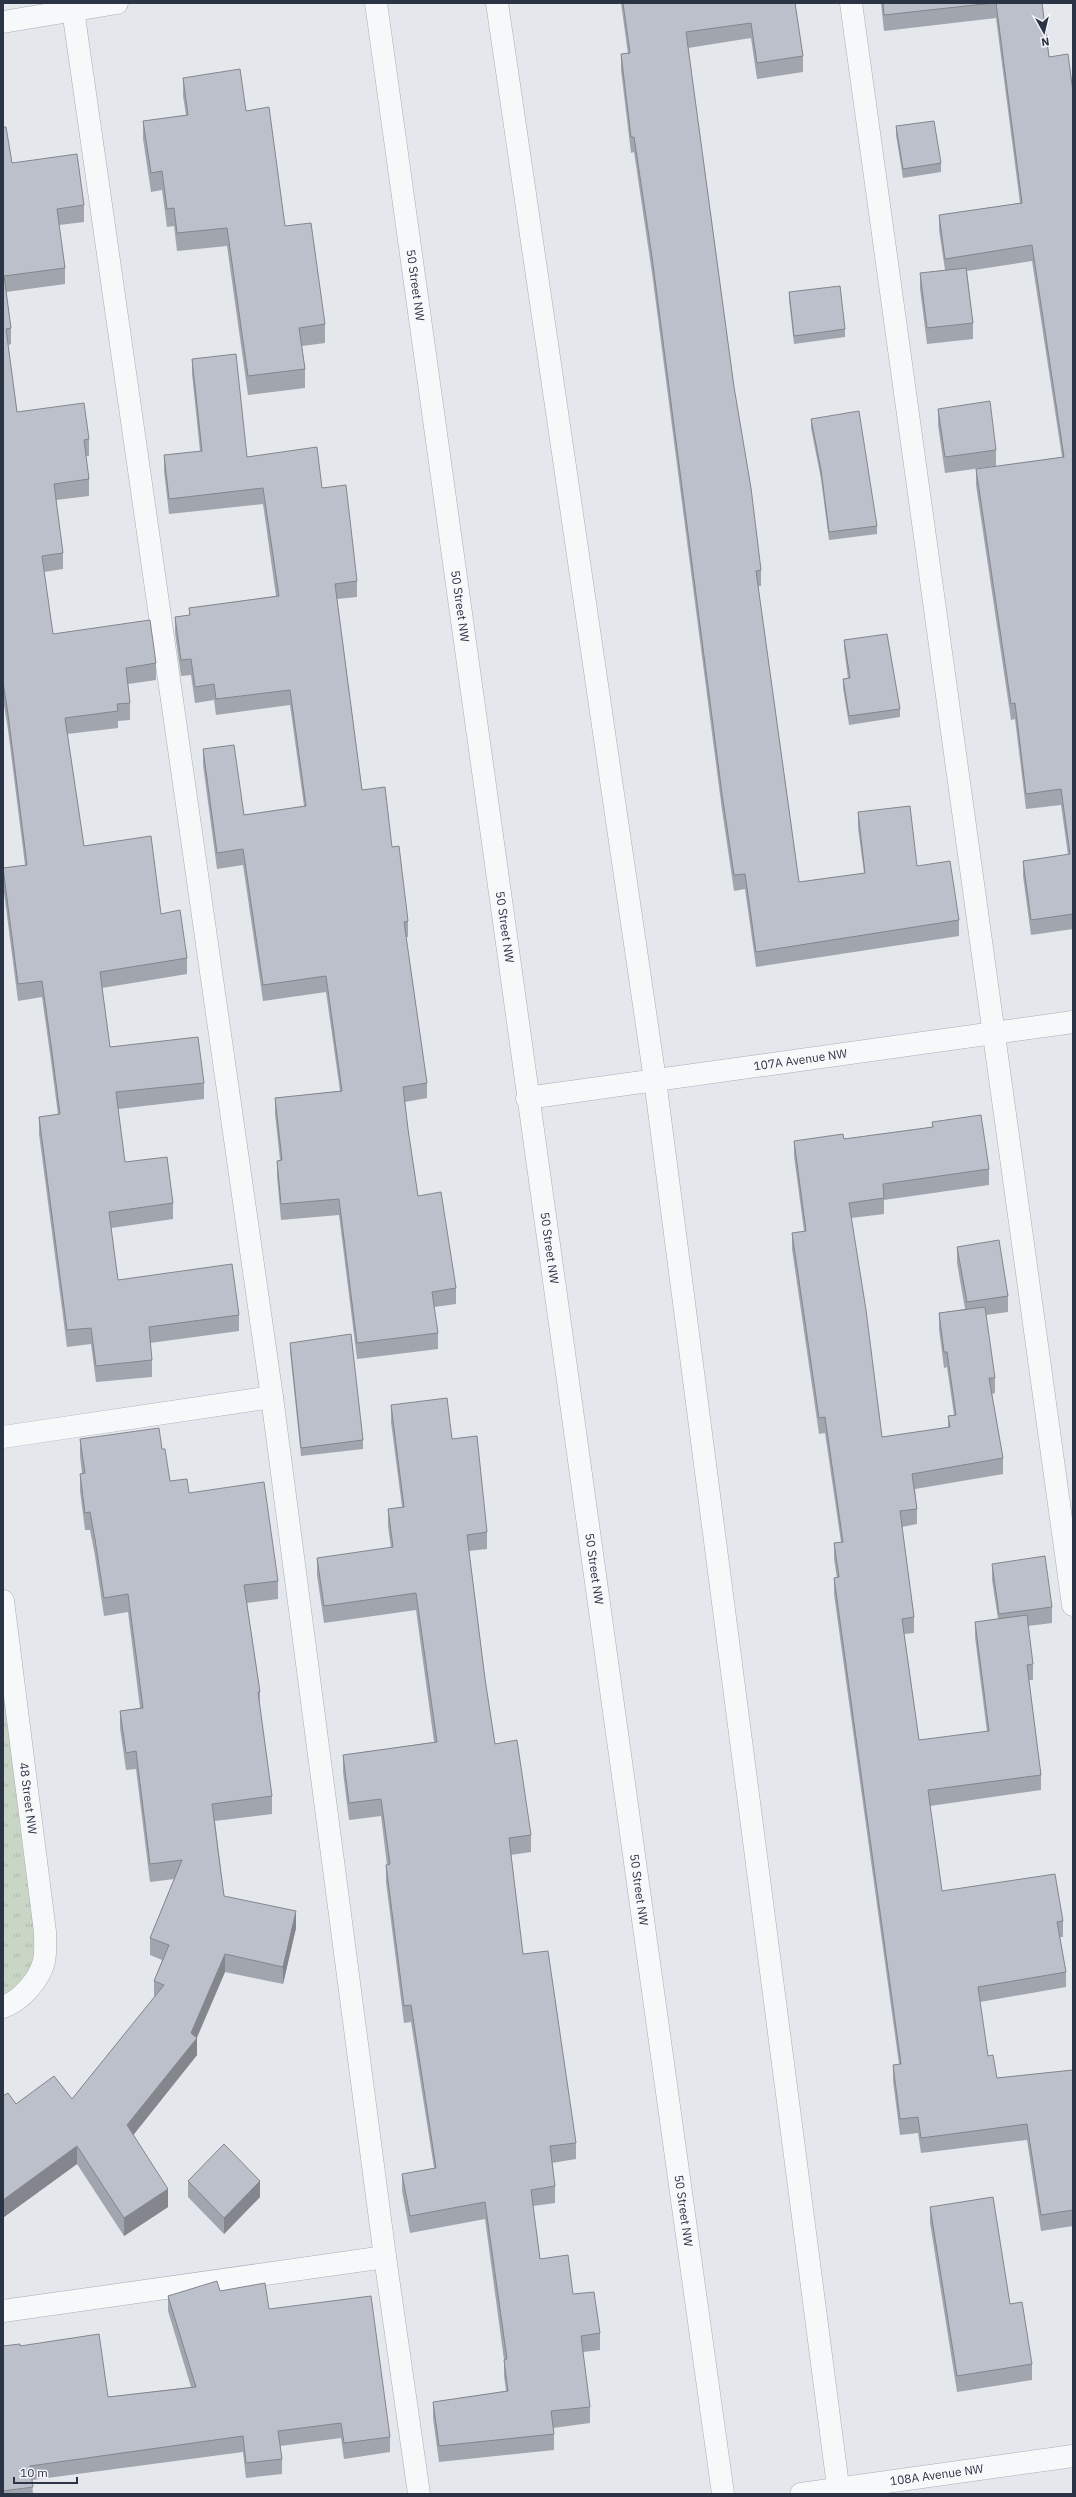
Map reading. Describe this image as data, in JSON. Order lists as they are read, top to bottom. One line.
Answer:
{"streets":{"street":["50 Street NW","107A Avenue NW","48 Street NW","108A Avenue NW"]},"crossings":[["50 Street NW","107A Avenue NW"]],"scale_bar":"10 m","north":"bottom"}
